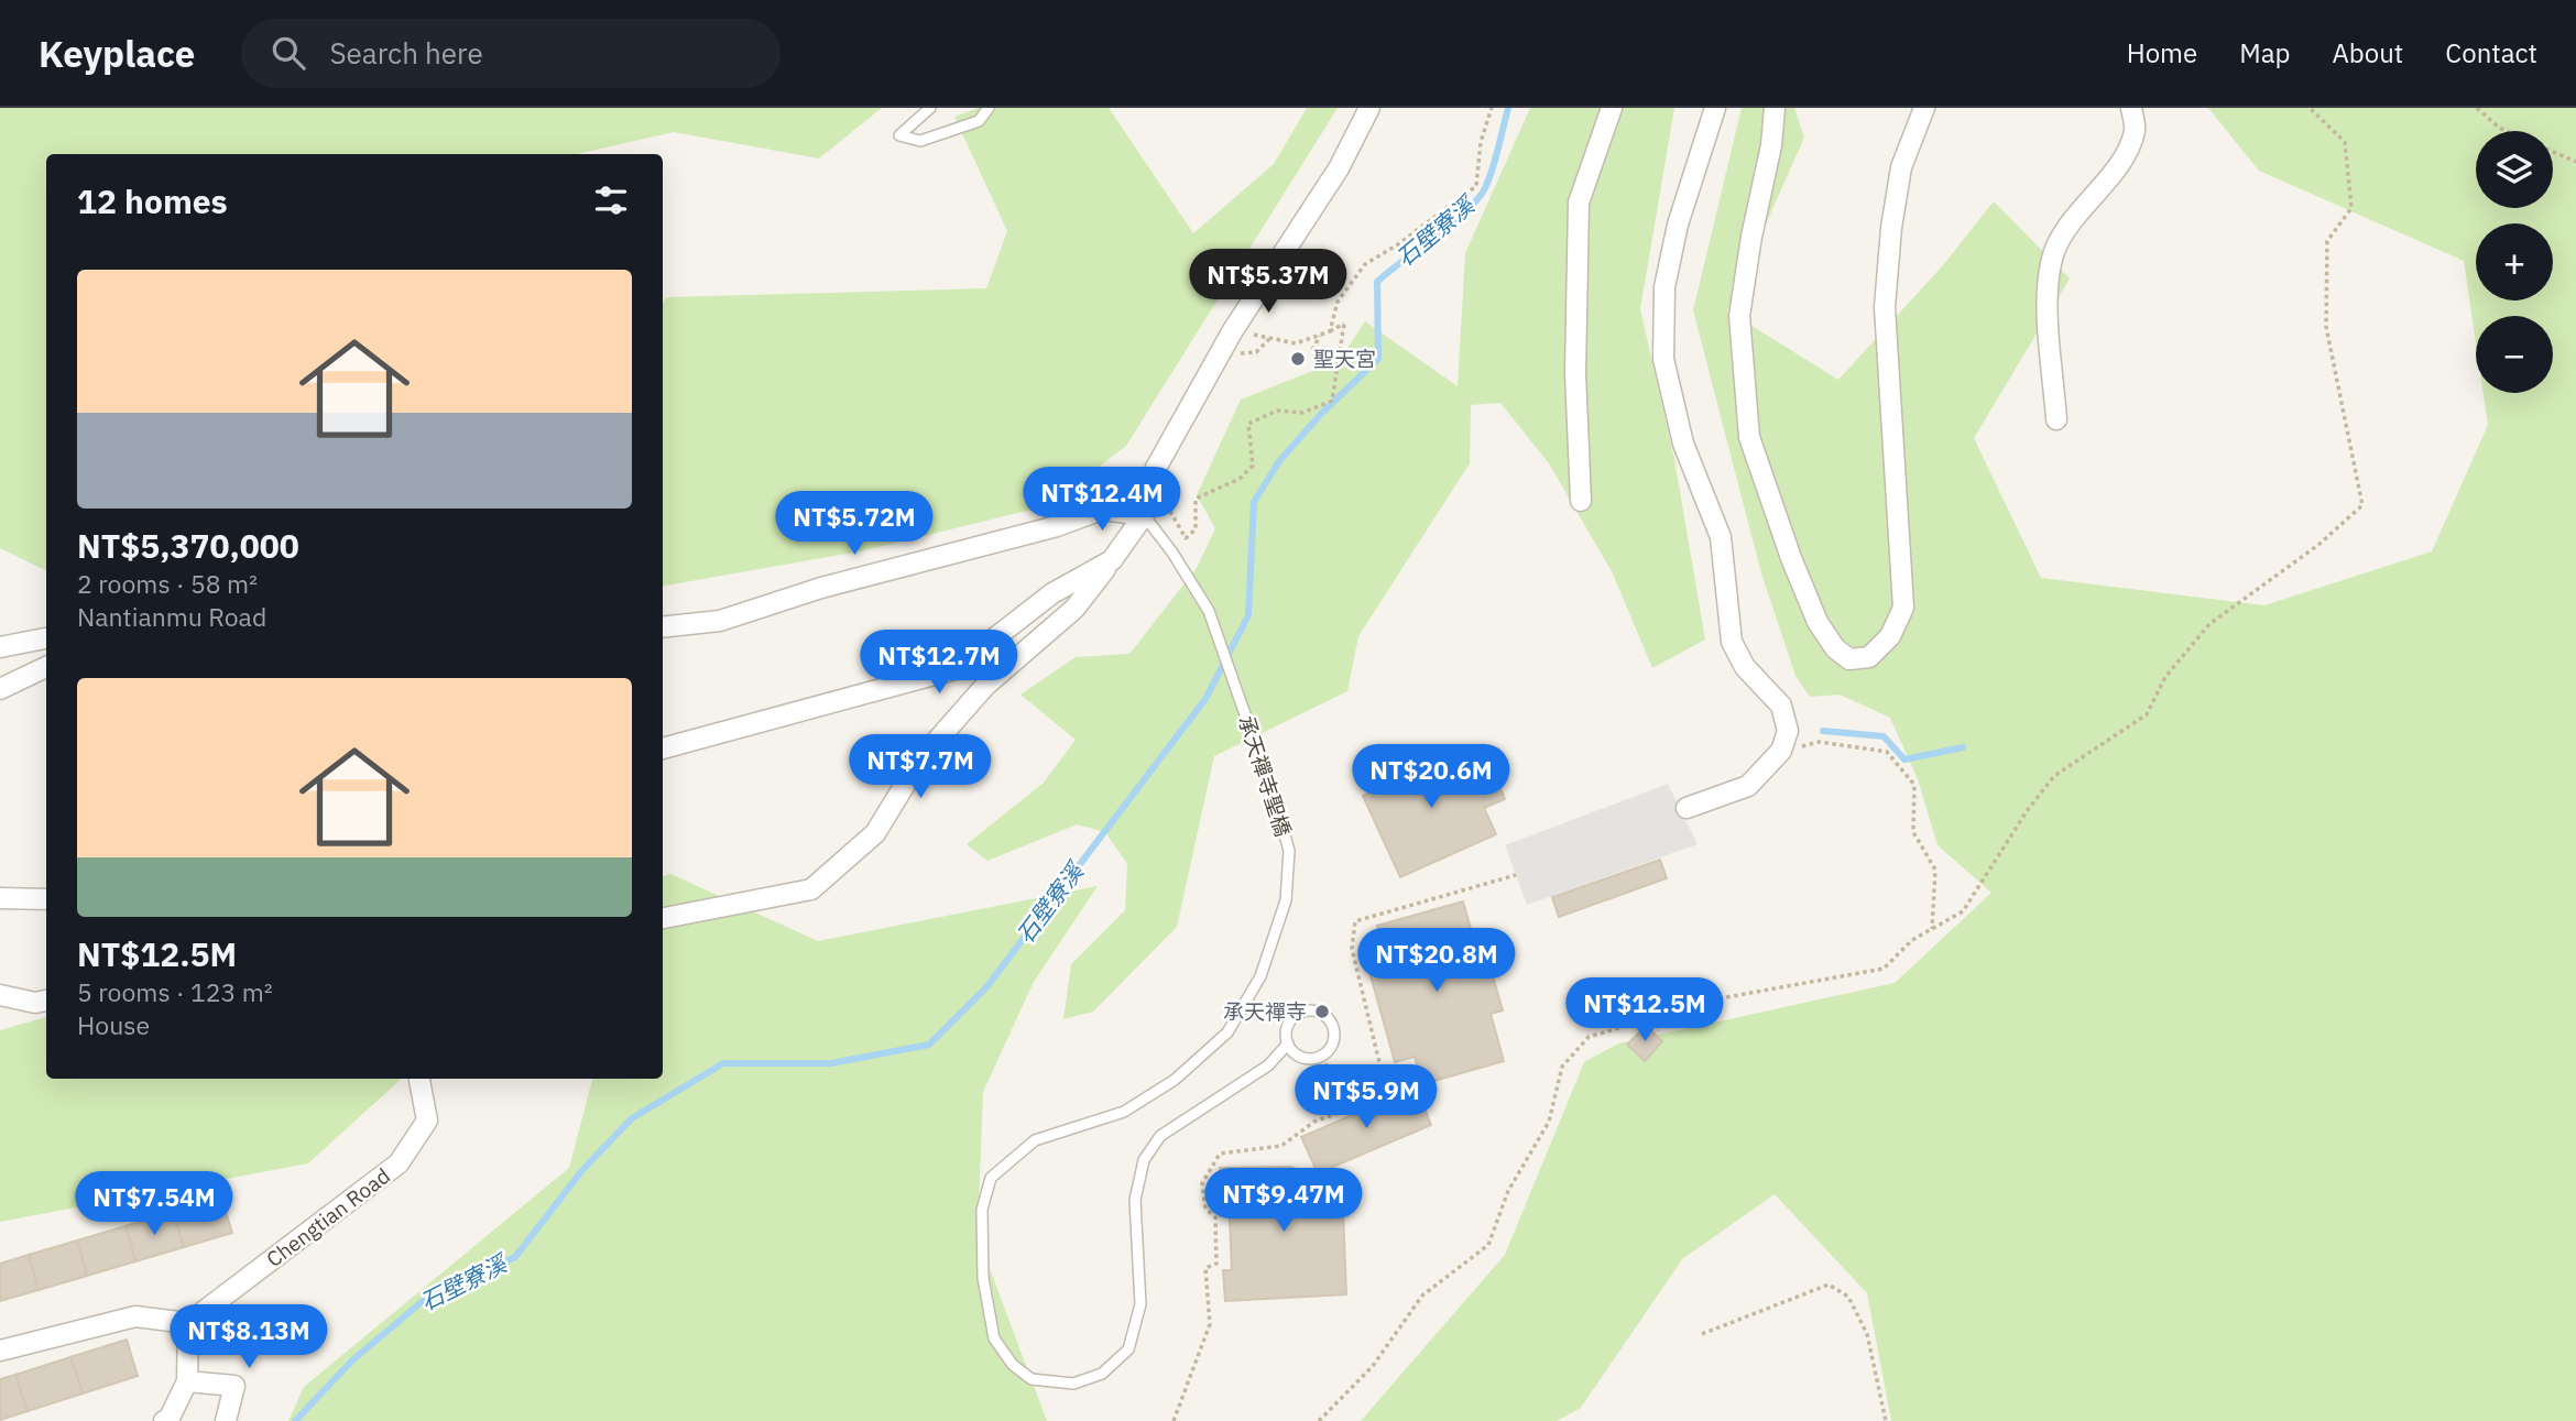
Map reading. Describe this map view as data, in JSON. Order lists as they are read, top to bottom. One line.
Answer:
{"streets":{"street":["Chengtian Road"],"lane":["承天禪寺聖橋"]},"water":["石壁寮溪"],"places":["聖天宮","承天禪寺"],"page":{"header":"Keyplace","search":"Search here","nav":["Home","Map","About","Contact"],"map_buttons":["+","−"],"heading":"12 homes","list":[{"name":"NT$5,370,000","note":"2 rooms · 58 m² · Nantianmu Road"},{"name":"NT$12.5M","note":"5 rooms · 123 m² · House"}],"price":["NT$5.37M","NT$12.4M","NT$5.72M","NT$12.7M","NT$7.7M","NT$20.6M","NT$20.8M","NT$12.5M","NT$5.9M","NT$9.47M","NT$7.54M","NT$8.13M"]}}
